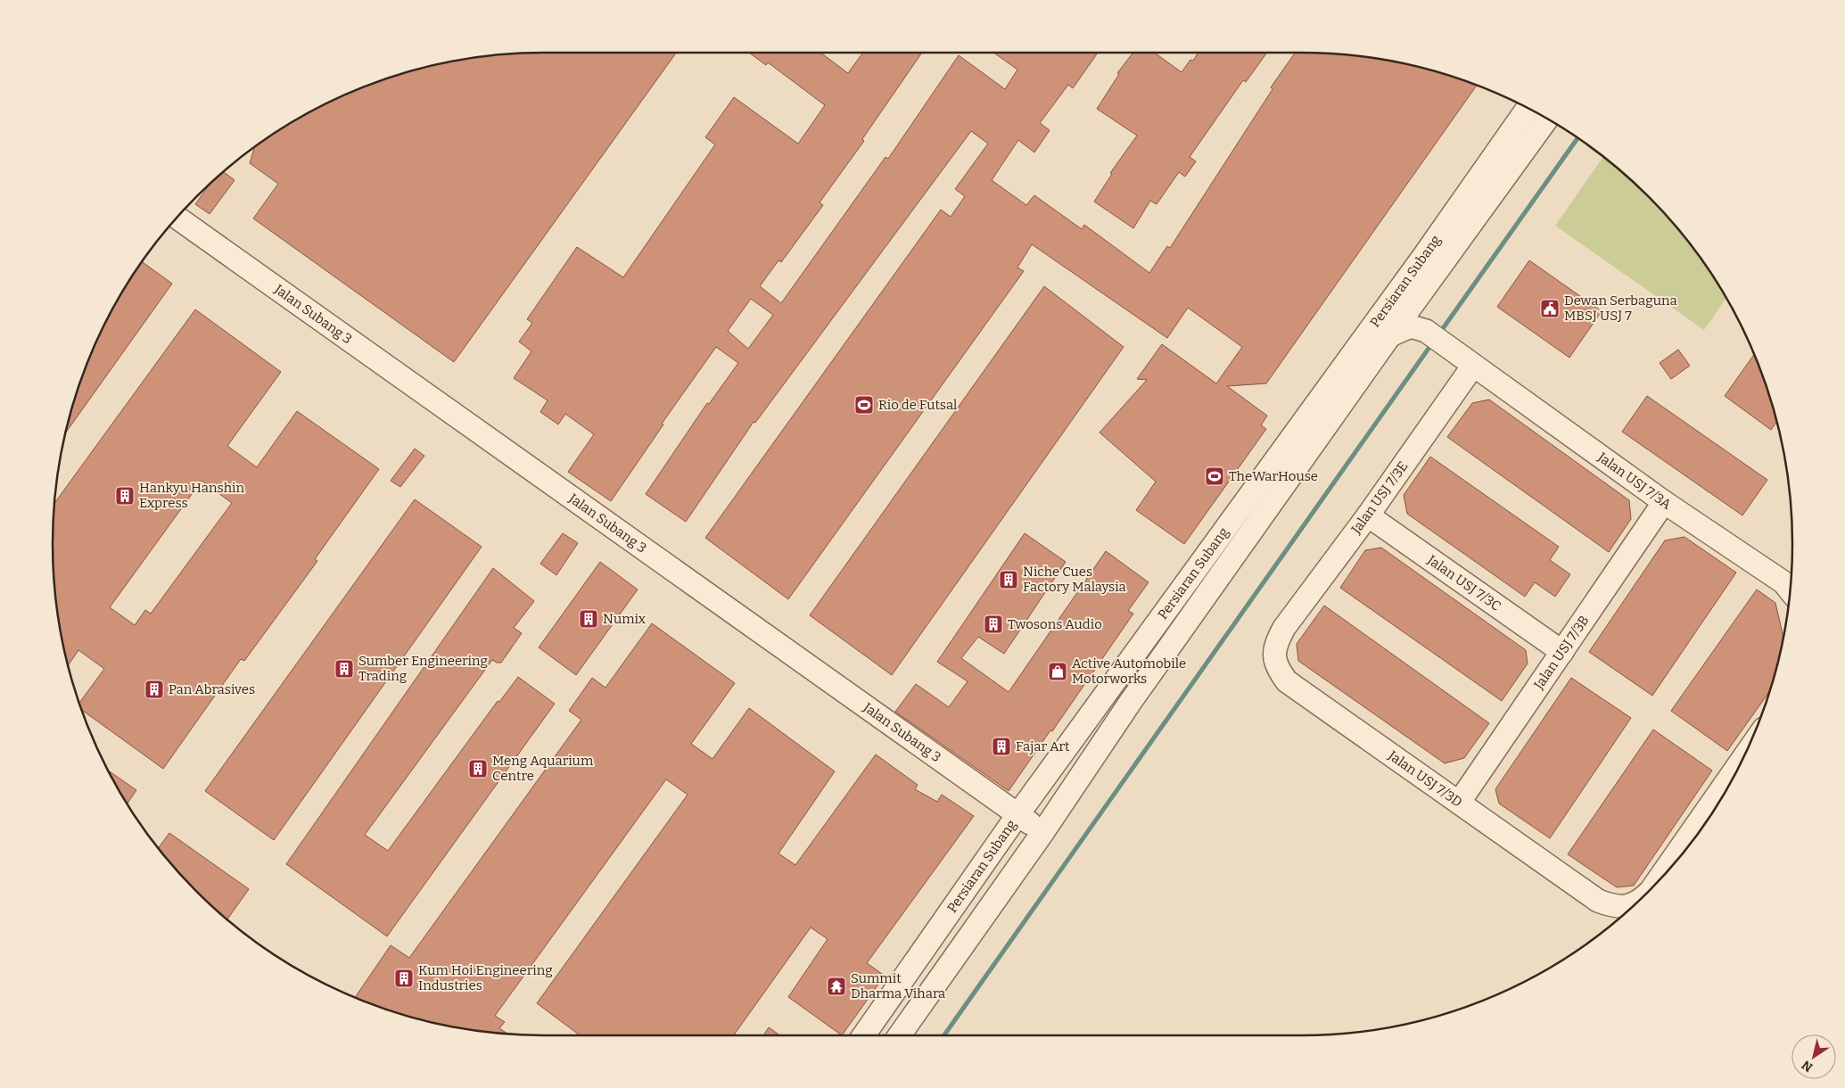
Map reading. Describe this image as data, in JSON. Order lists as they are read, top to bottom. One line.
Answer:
{"streets":{"street":["Persiaran Subang","Jalan Subang 3","Jalan USJ 7/3A","Jalan USJ 7/3E","Jalan USJ 7/3C","Jalan USJ 7/3B","Jalan USJ 7/3D"]},"crossings":[["Persiaran Subang","Jalan Subang 3"],["Jalan USJ 7/3A","Jalan USJ 7/3E"],["Jalan USJ 7/3A","Jalan USJ 7/3B"],["Jalan USJ 7/3E","Jalan USJ 7/3C"],["Jalan USJ 7/3E","Jalan USJ 7/3D"],["Jalan USJ 7/3C","Jalan USJ 7/3B"],["Jalan USJ 7/3B","Jalan USJ 7/3D"]],"places":{"public building":["Dewan Serbaguna MBSJ USJ 7"],"sports":["Rio de Futsal","TheWarHouse"],"building":["Hankyu Hanshin Express","Niche Cues Factory Malaysia","Numix","Twosons Audio","Sumber Engineering Trading","Pan Abrasives","Fajar Art","Meng Aquarium Centre","Kum Hoi Engineering Industries"],"shop":["Active Automobile Motorworks"],"temple":["Summit Dharma Vihara"]},"north":"bottom left"}
